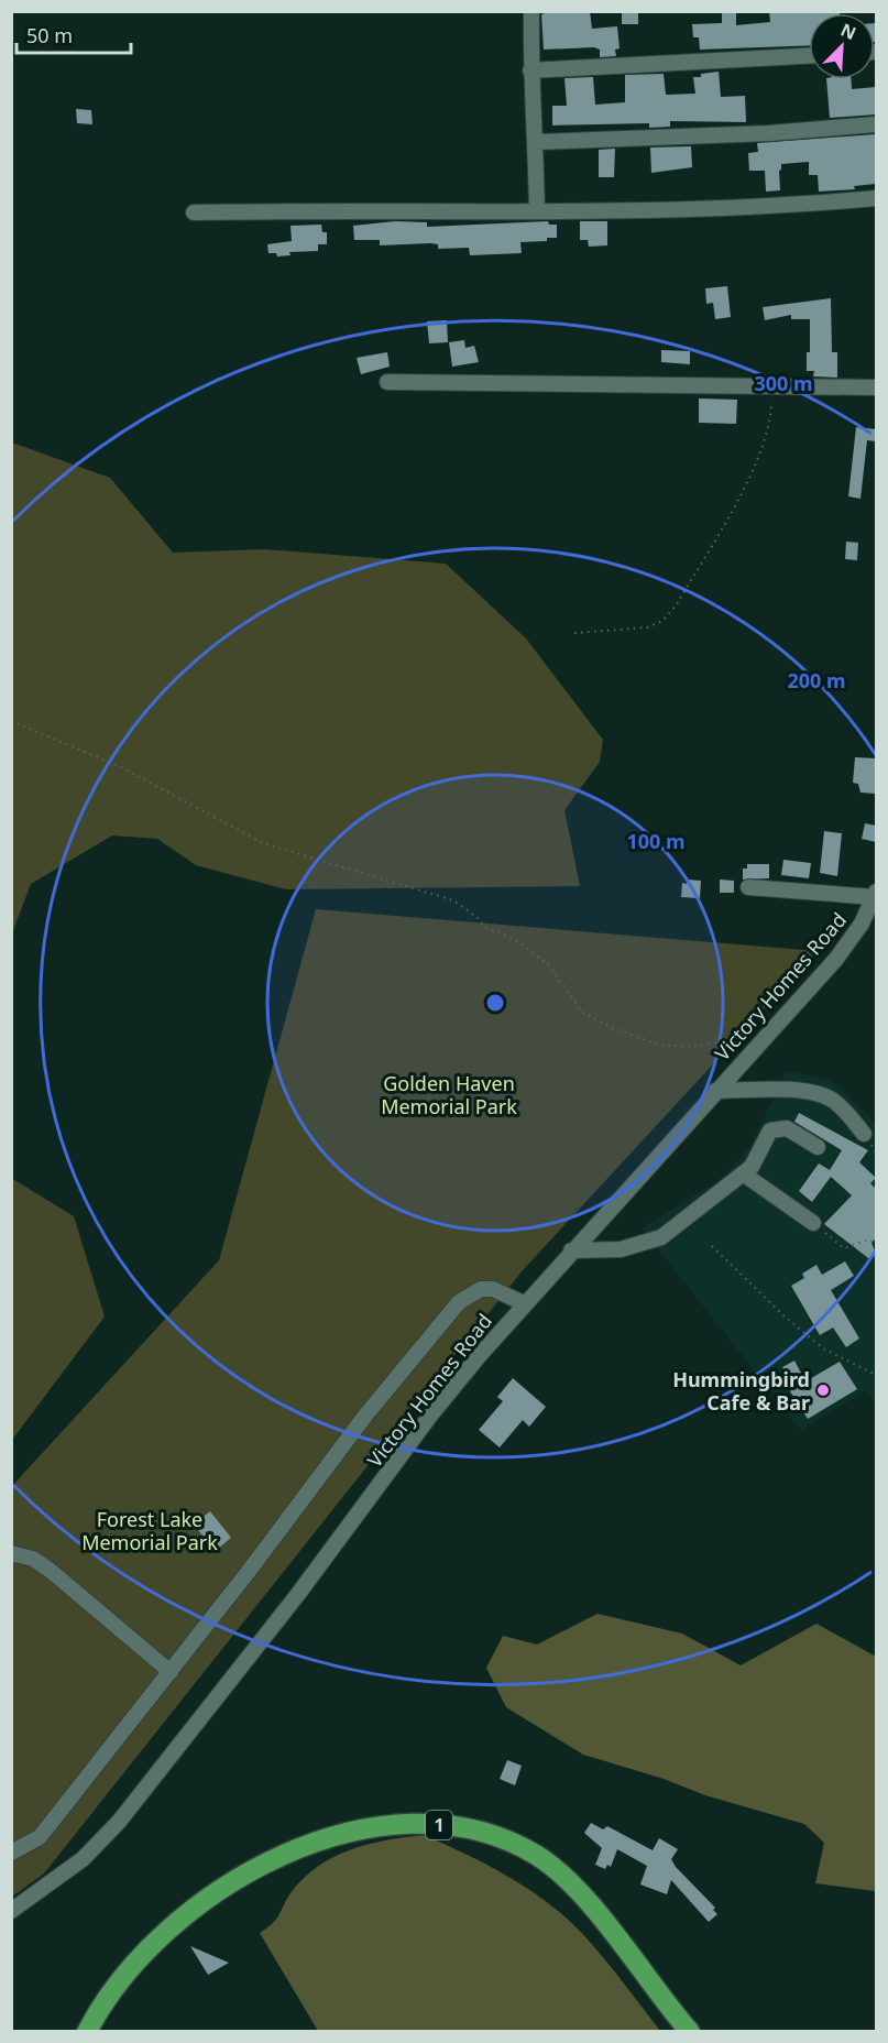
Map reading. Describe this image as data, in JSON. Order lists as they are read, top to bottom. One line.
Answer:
{"streets":{"highway":["1"],"street":["Victory Homes Road"]},"parks":["Golden Haven Memorial Park","Forest Lake Memorial Park"],"places":["Hummingbird Cafe & Bar"],"scale_bar":"50 m","north":"top right","rings":["300 m","200 m","100 m"]}
